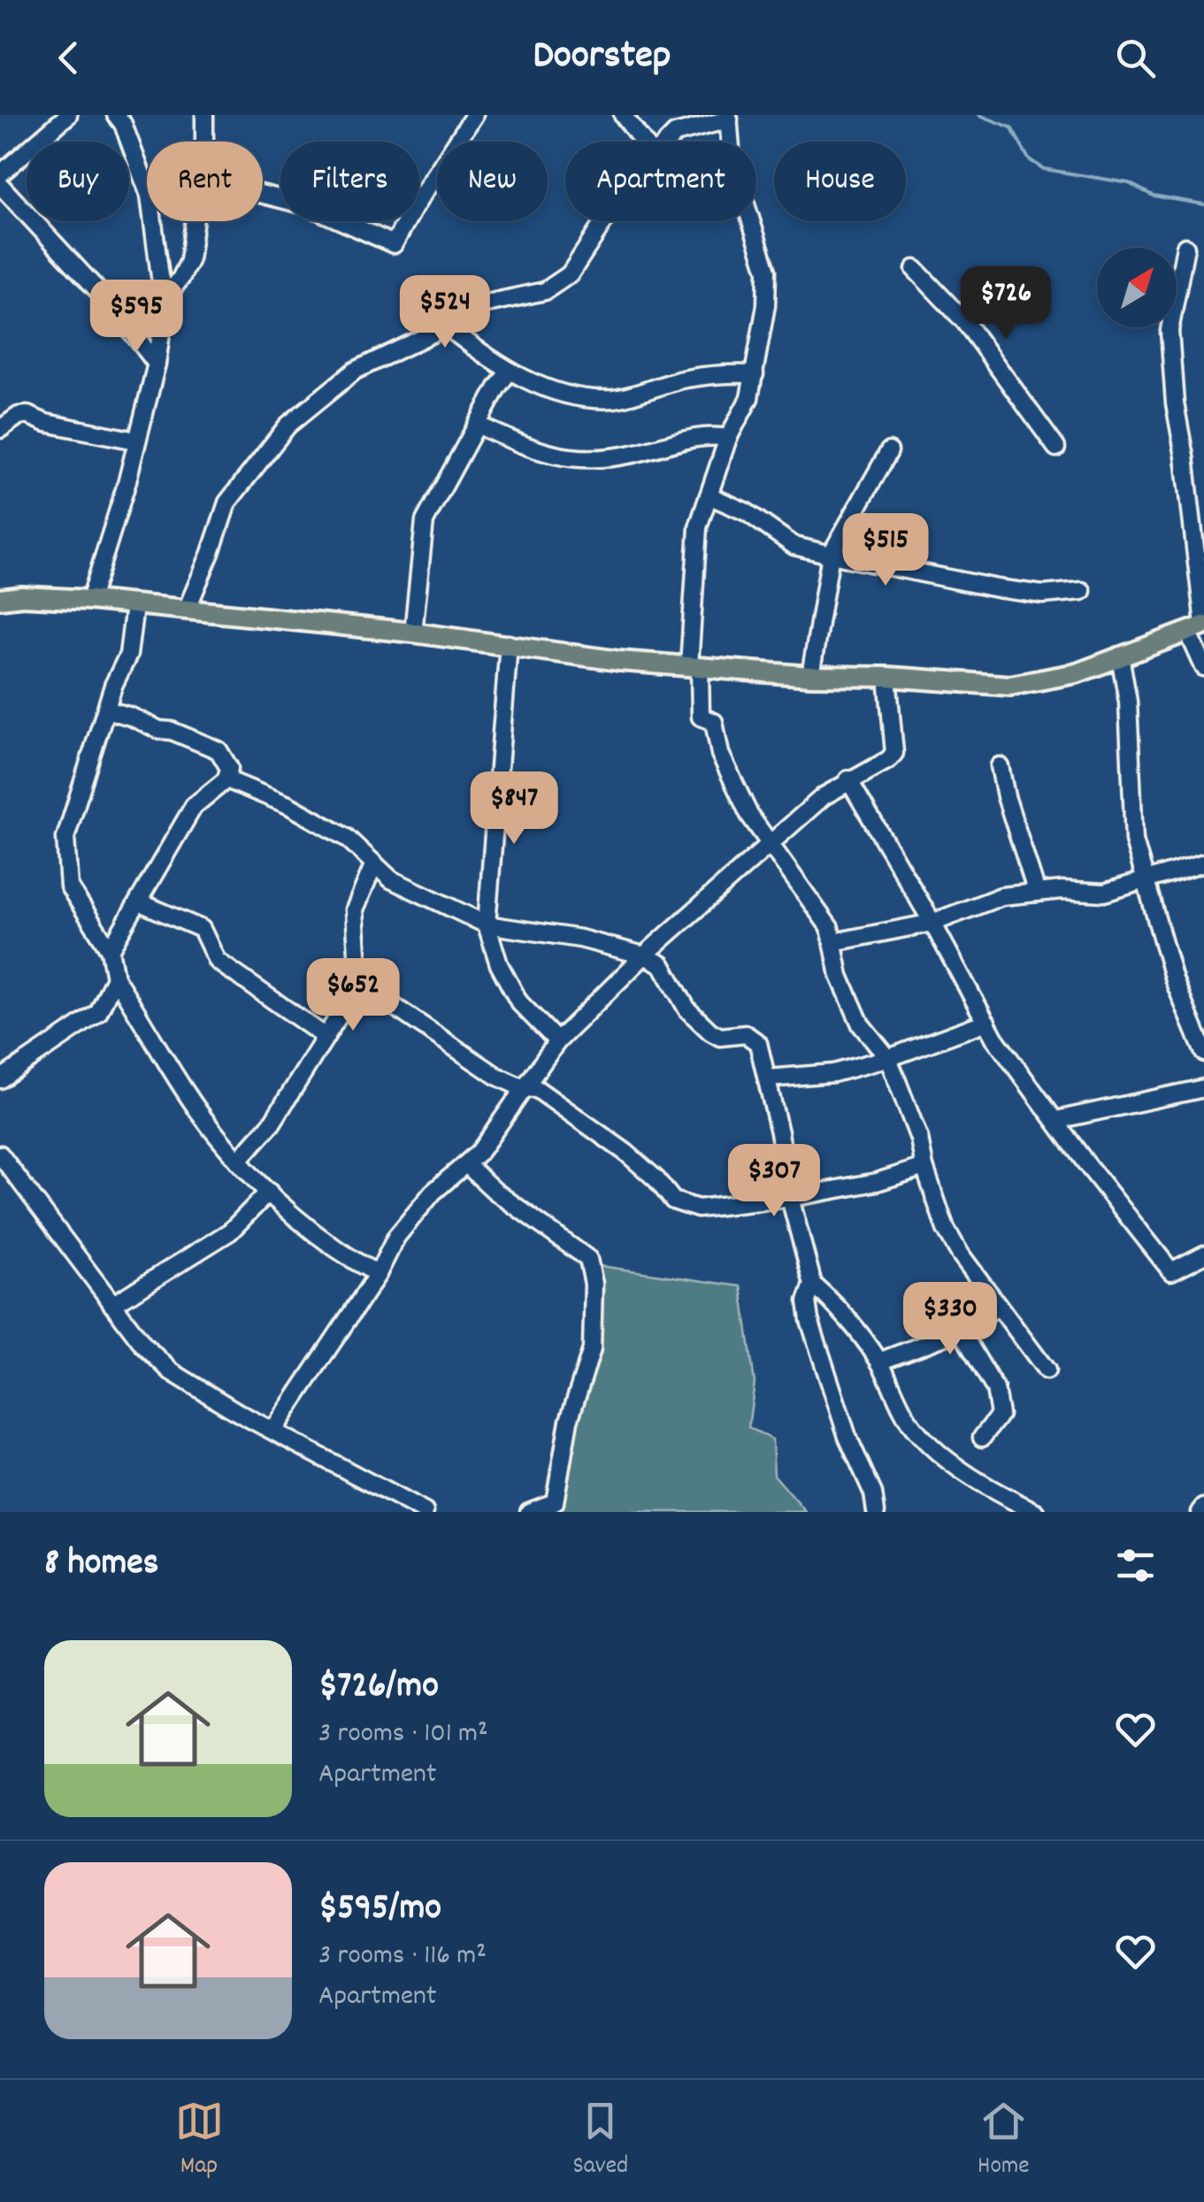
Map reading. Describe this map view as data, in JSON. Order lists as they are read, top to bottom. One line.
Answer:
{"north":"top right","page":{"header":"Doorstep","chip":["Buy","Rent","Filters","New","Apartment","House"],"price":["$726","$524","$595","$515","$847","$652","$307","$330"],"heading":"8 homes","list":[{"name":"$726/mo","note":"3 rooms · 101 m² · Apartment"},{"name":"$595/mo","note":"3 rooms · 116 m² · Apartment"}],"tabs":["Map","Saved","Home"]}}
